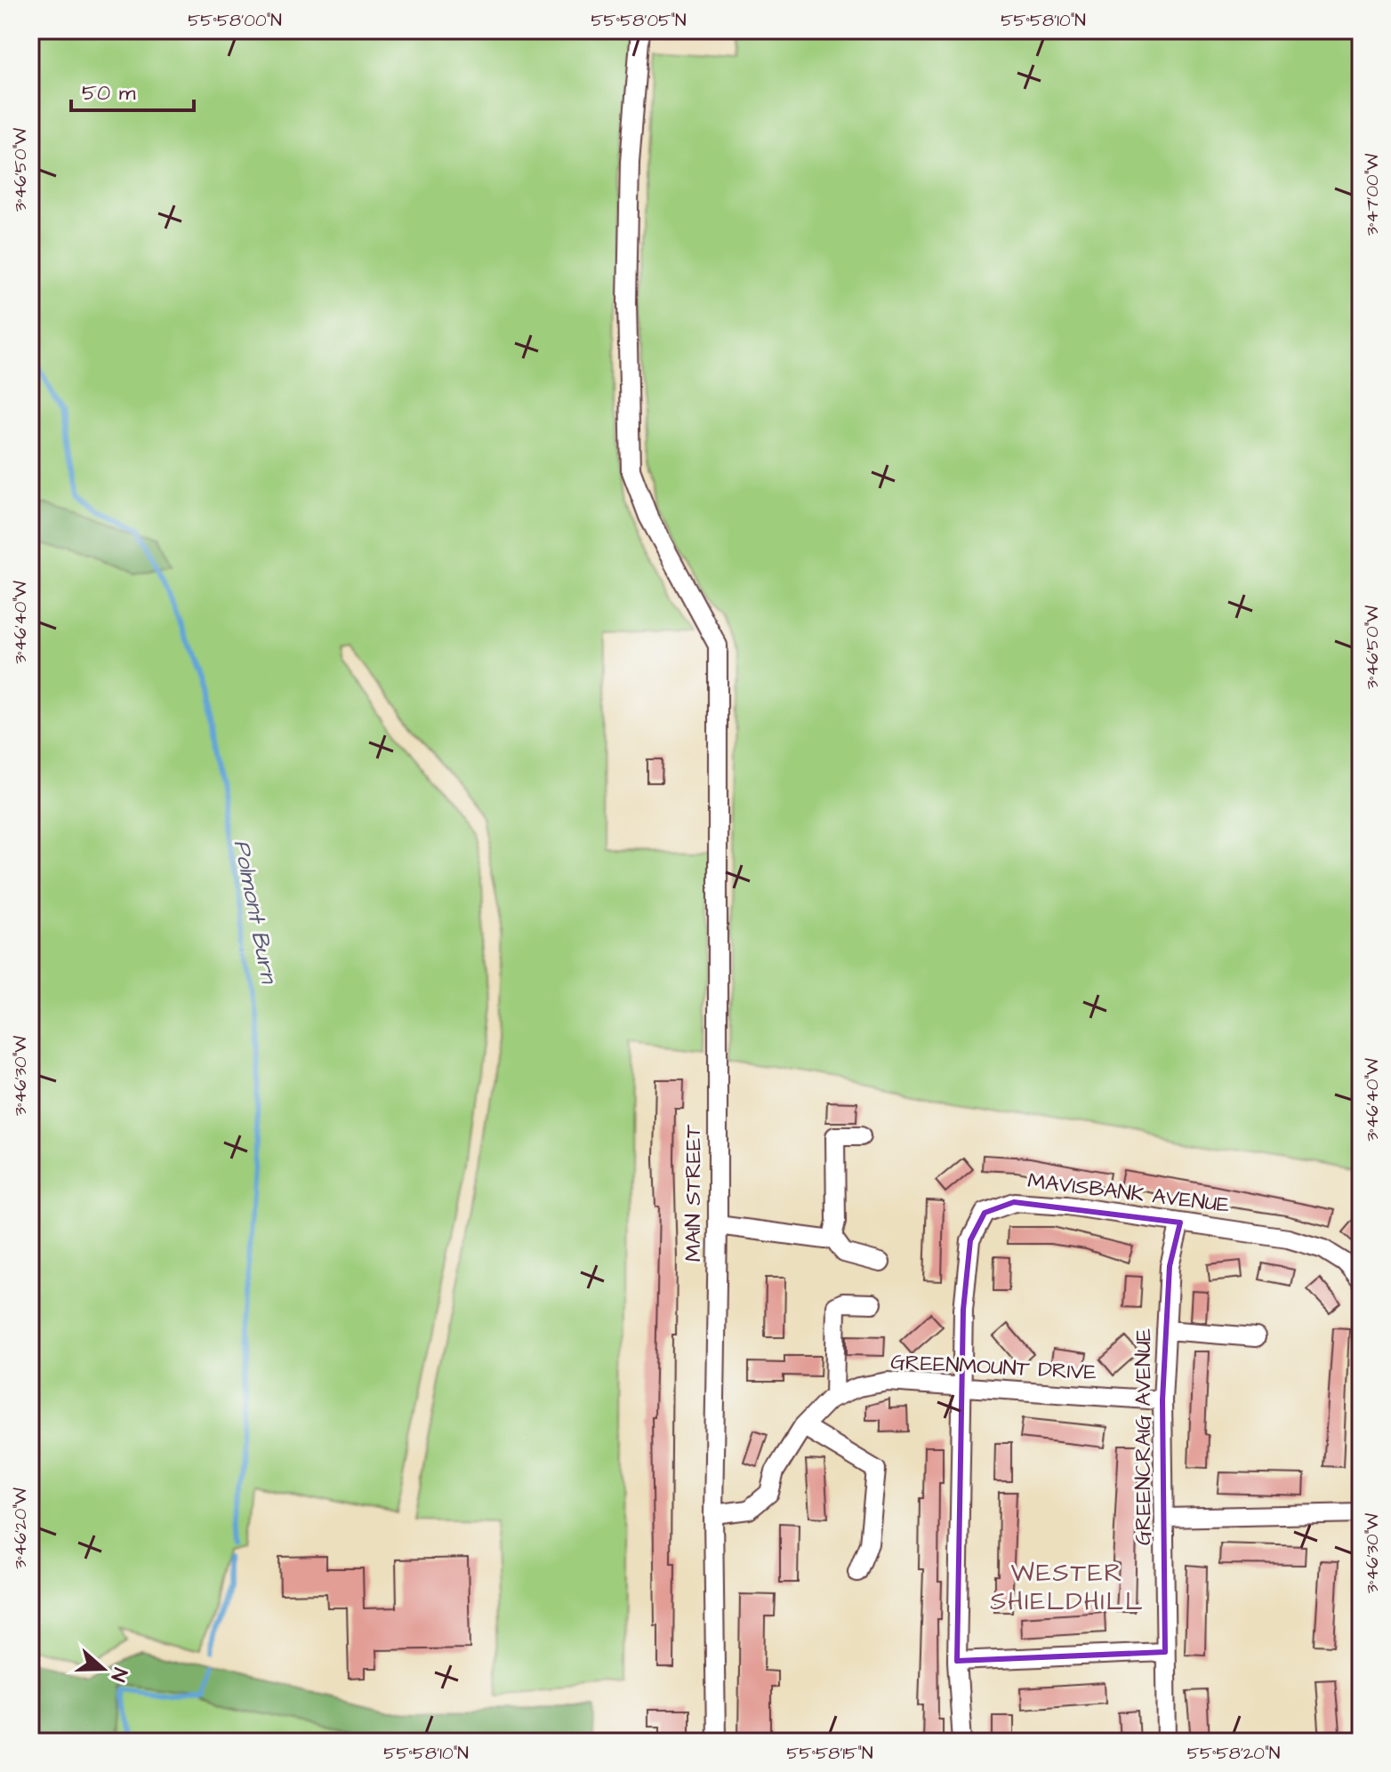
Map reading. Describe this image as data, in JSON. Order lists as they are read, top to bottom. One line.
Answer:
{"streets":{"street":["MAIN STREET","MAVISBANK AVENUE","GREENMOUNT DRIVE","GREENCRAIG AVENUE"]},"crossings":[["MAIN STREET","GREENMOUNT DRIVE"],["MAVISBANK AVENUE","GREENMOUNT DRIVE"],["MAVISBANK AVENUE","GREENCRAIG AVENUE"],["GREENMOUNT DRIVE","GREENCRAIG AVENUE"]],"districts":["WESTER SHIELDHILL"],"water":["Polmont Burn"],"scale_bar":"50 m","north":"right","coordinates":["55°58'00\"N","55°58'05\"N","55°58'10\"N","3°46'50\"W","3°47'00\"W","3°46'40\"W","3°46'30\"W","3°46'20\"W","55°58'15\"N","55°58'20\"N"]}
